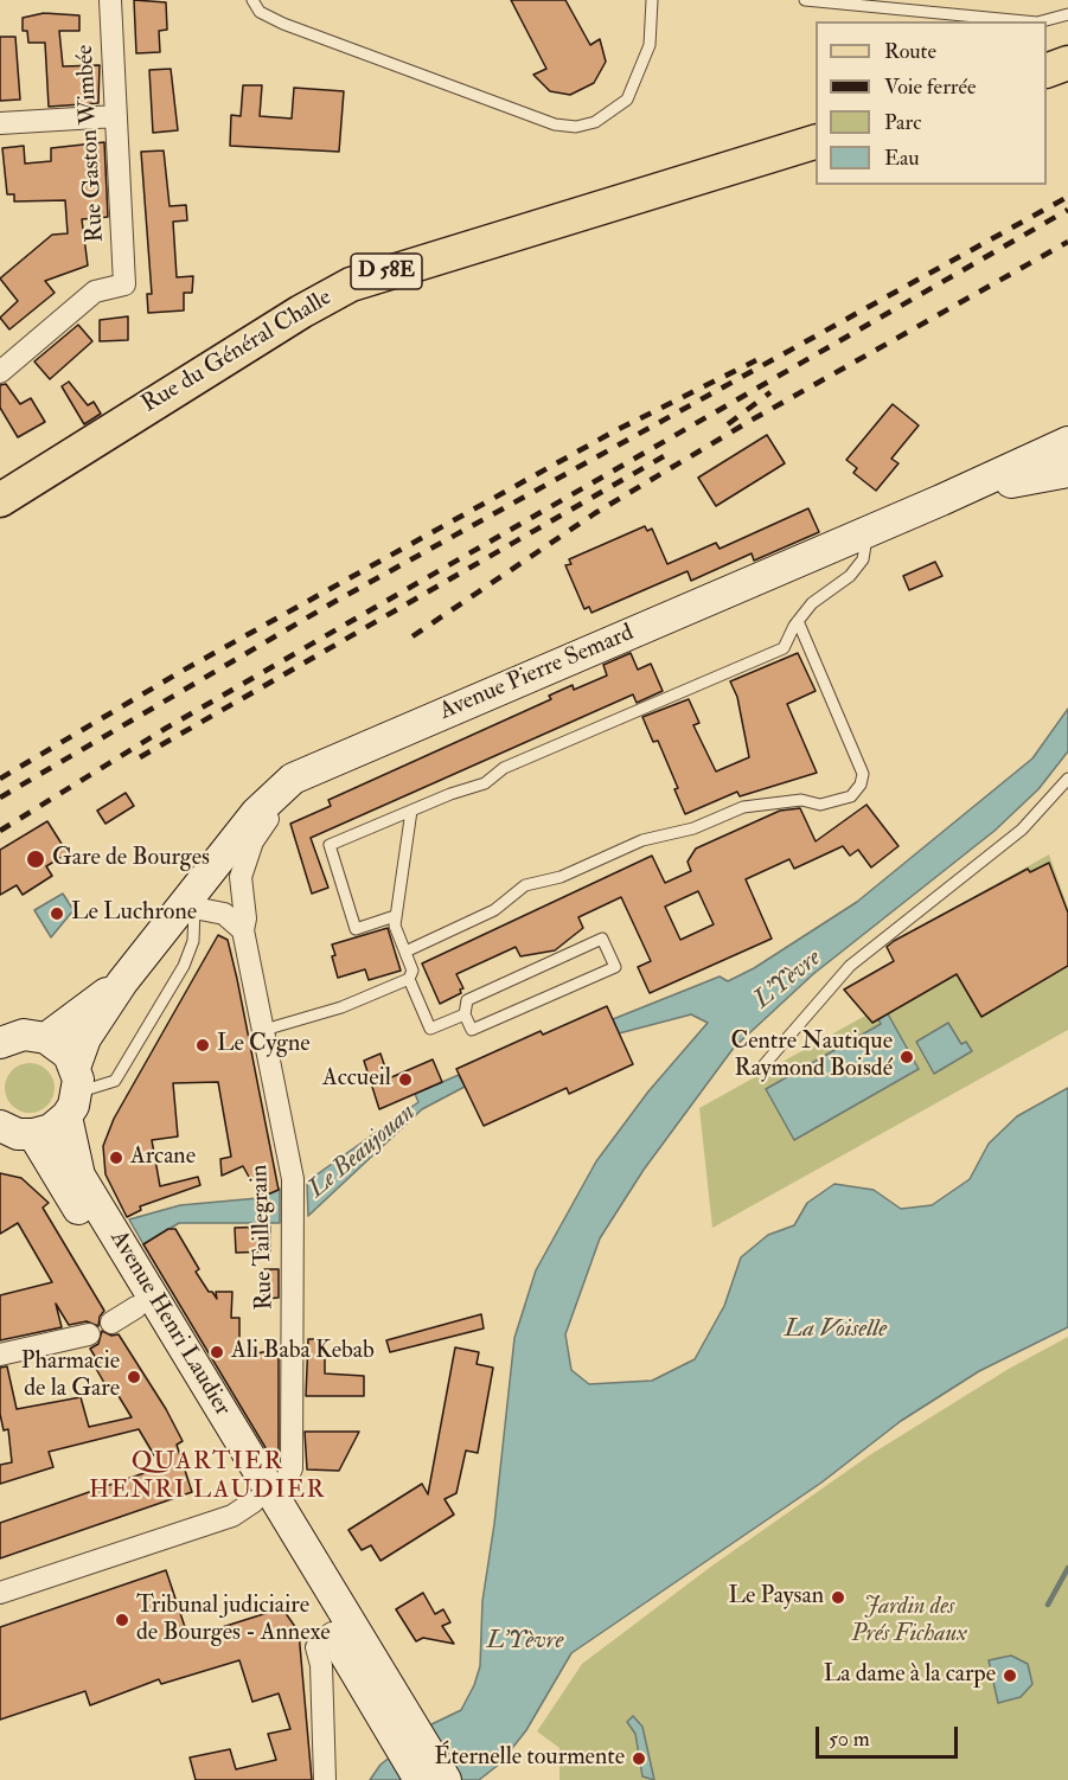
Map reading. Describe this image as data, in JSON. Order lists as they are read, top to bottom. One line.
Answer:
{"streets":{"main road":["D 58E","Rue du Général Challe","Avenue Pierre Semard","Avenue Henri Laudier"],"street":["Rue Gaston Wimbée","Rue Taillegrain"]},"crossings":[["Avenue Pierre Semard","Rue Taillegrain"],["Avenue Pierre Semard","Avenue Henri Laudier"],["Rue Taillegrain","Avenue Henri Laudier"]],"districts":["QUARTIER HENRI LAUDIER"],"water":["L'Yèvre","Le Beaujouan","La Voiselle"],"parks":["Jardin des Prés Fichaux"],"places":["Gare de Bourges","Le Luchrone","Le Cygne","Centre Nautique Raymond Boisdé","Accueil","Arcane","Ali Baba Kebab","Pharmacie de la Gare","Le Paysan","Tribunal judiciaire de Bourges - Annexe","La dame à la carpe","Éternelle tourmente"],"legend":["Route","Voie ferrée","Parc","Eau"],"scale_bar":"50 m"}
